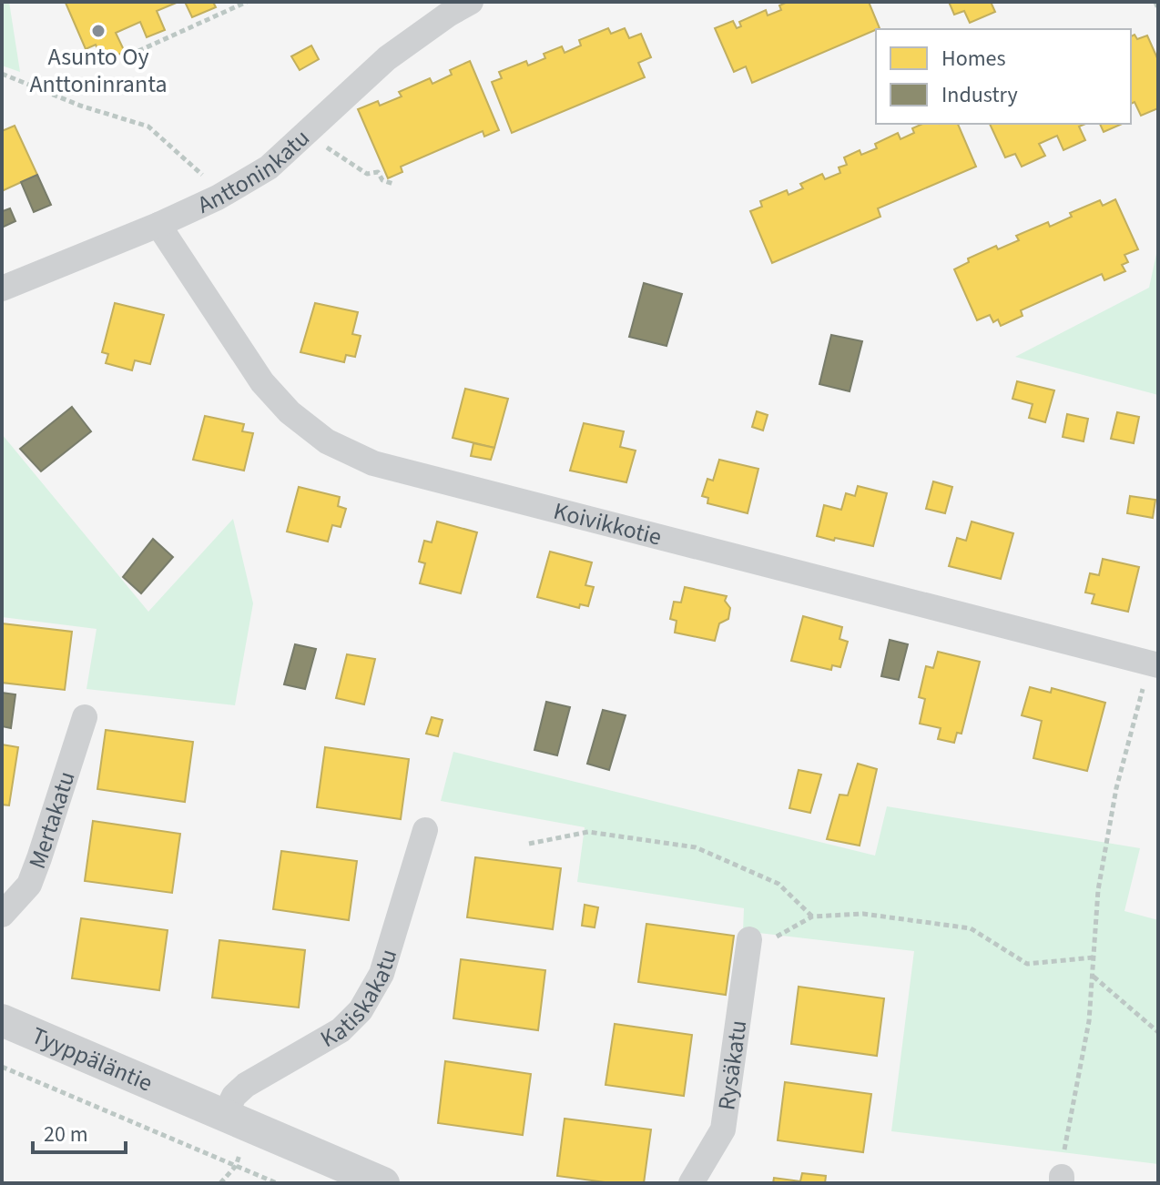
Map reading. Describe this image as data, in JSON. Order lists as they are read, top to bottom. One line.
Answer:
{"streets":{"street":["Anttoninkatu","Koivikkotie","Mertakatu","Katiskakatu","Tyyppäläntie","Rysäkatu"]},"crossings":[["Anttoninkatu","Koivikkotie"],["Katiskakatu","Tyyppäläntie"]],"places":["Asunto Oy Anttoninranta"],"legend":["Homes","Industry"],"scale_bar":"20 m"}
